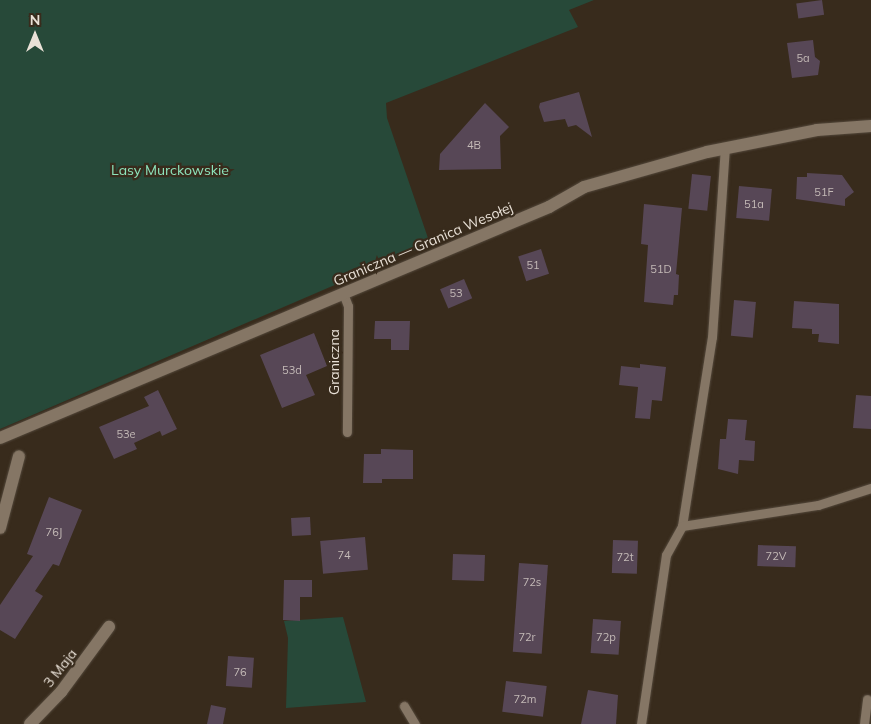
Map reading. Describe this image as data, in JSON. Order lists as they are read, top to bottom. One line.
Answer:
{"streets":{"street":["Graniczna — Granica Wesołej","3 Maja"],"lane":["Graniczna"]},"crossings":[["Graniczna — Granica Wesołej","Graniczna"]],"parks":["Lasy Murckowskie"],"house_numbers":["5a","4B","51F","51a","51","51D","53","53d","53e","76J","74","72V","72t","72s","72r","72p","76","72m"],"north":"top"}
